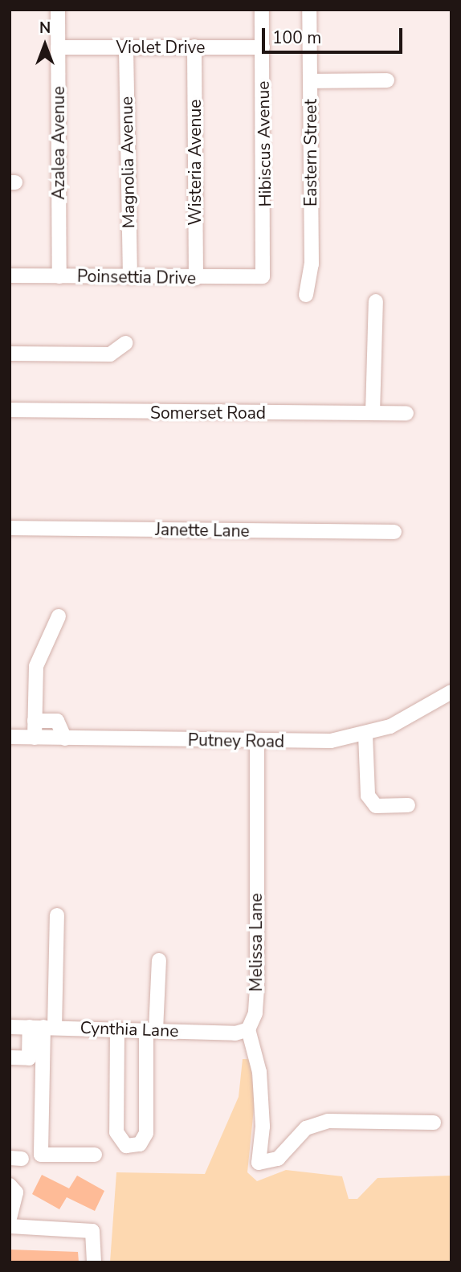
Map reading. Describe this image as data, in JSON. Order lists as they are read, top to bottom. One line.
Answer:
{"streets":{"street":["Violet Drive","Azalea Avenue","Hibiscus Avenue","Eastern Street","Magnolia Avenue","Wisteria Avenue","Poinsettia Drive","Somerset Road","Janette Lane","Putney Road","Melissa Lane","Cynthia Lane"]},"crossings":[["Violet Drive","Azalea Avenue"],["Violet Drive","Hibiscus Avenue"],["Violet Drive","Magnolia Avenue"],["Violet Drive","Wisteria Avenue"],["Azalea Avenue","Poinsettia Drive"],["Hibiscus Avenue","Poinsettia Drive"],["Magnolia Avenue","Poinsettia Drive"],["Wisteria Avenue","Poinsettia Drive"],["Putney Road","Melissa Lane"],["Melissa Lane","Cynthia Lane"]],"scale_bar":"100 m","north":"top"}
